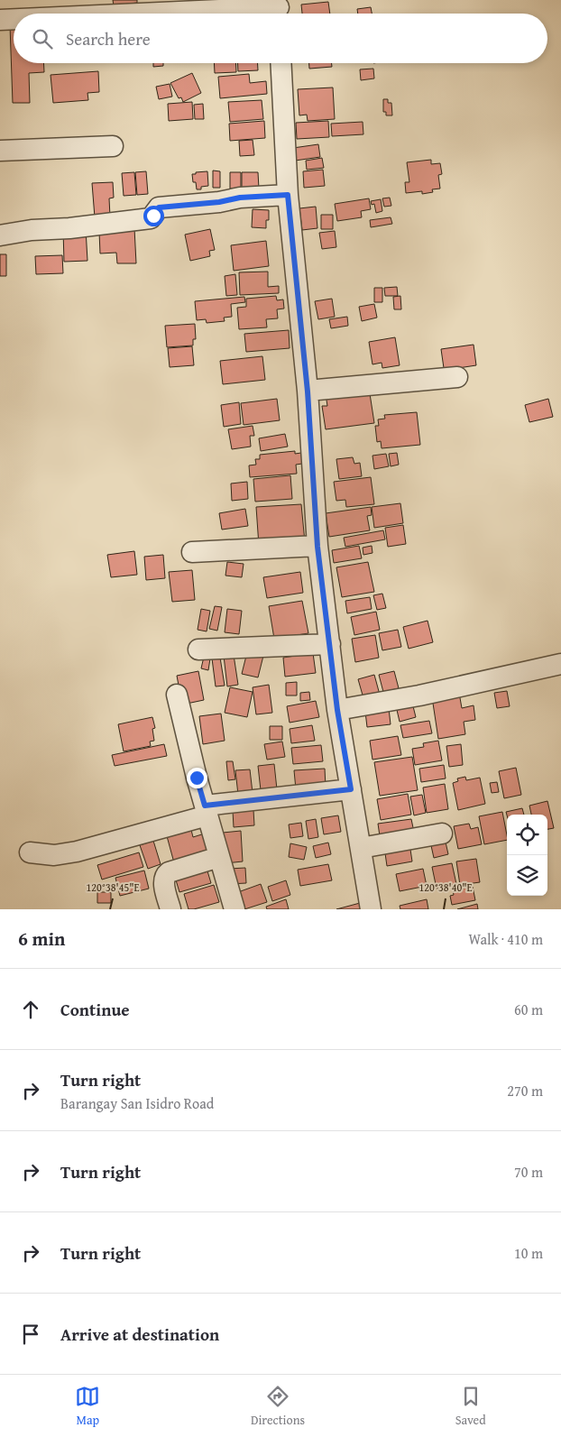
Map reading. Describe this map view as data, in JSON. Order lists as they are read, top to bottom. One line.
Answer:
{"page":{"search":"Search here","heading":["6 min","Walk · 410 m"],"list":[["Continue","60 m"],["Turn right","Barangay San Isidro Road","270 m"],["Turn right","70 m"],["Turn right","10 m"],"Arrive at destination"],"nav":["Map","Directions","Saved"]},"coordinates":["120°38'45\"E","120°38'40\"E"]}
